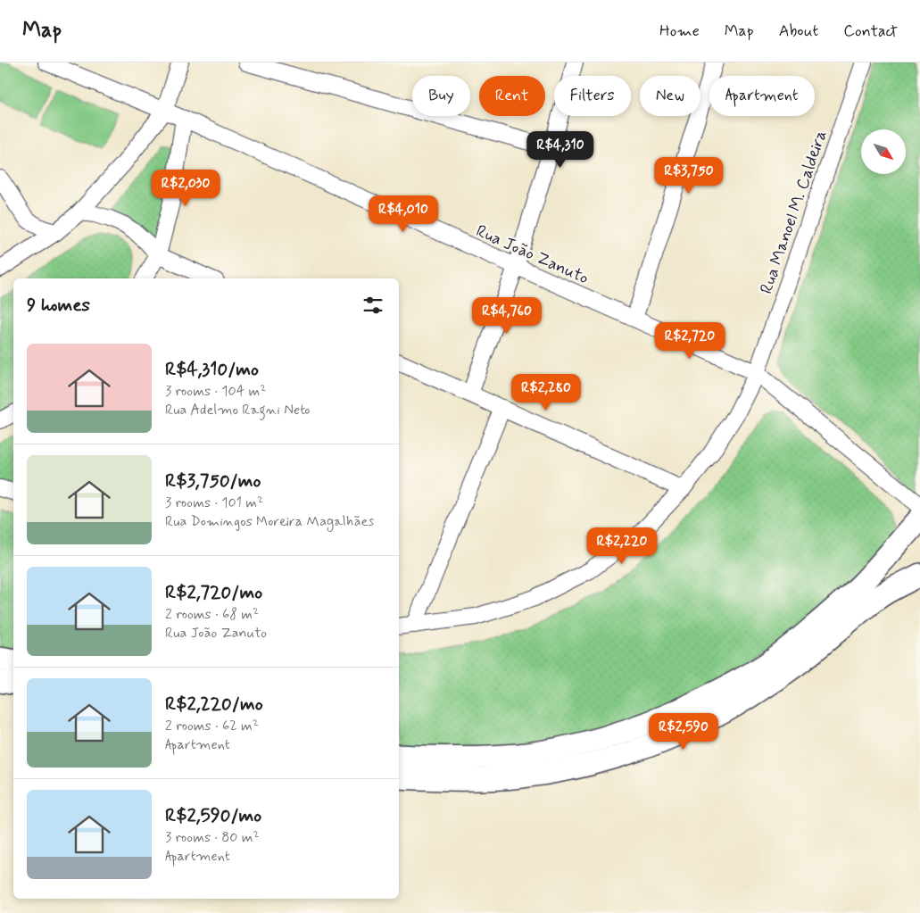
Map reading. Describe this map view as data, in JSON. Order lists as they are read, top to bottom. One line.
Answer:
{"streets":{"street":["Rua Manoel M. Caldeira","Rua João Zanuto"]},"crossings":[["Rua Manoel M. Caldeira","Rua João Zanuto"]],"north":"bottom right","page":{"header":"Map","nav":["Home","Map","About","Contact"],"chip":["Buy","Rent","Filters","New","Apartment"],"price":["R$4,310","R$3,750","R$2,030","R$4,010","R$4,760","R$2,720","R$2,280","R$2,220","R$2,590"],"heading":"9 homes","list":[{"name":"R$4,310/mo","note":"3 rooms · 104 m² · Rua Adelmo Ragni Neto"},{"name":"R$3,750/mo","note":"3 rooms · 101 m² · Rua Domingos Moreira Magalhães"},{"name":"R$2,720/mo","note":"2 rooms · 68 m² · Rua João Zanuto"},{"name":"R$2,220/mo","note":"2 rooms · 62 m² · Apartment"},{"name":"R$2,590/mo","note":"3 rooms · 80 m² · Apartment"}]}}
